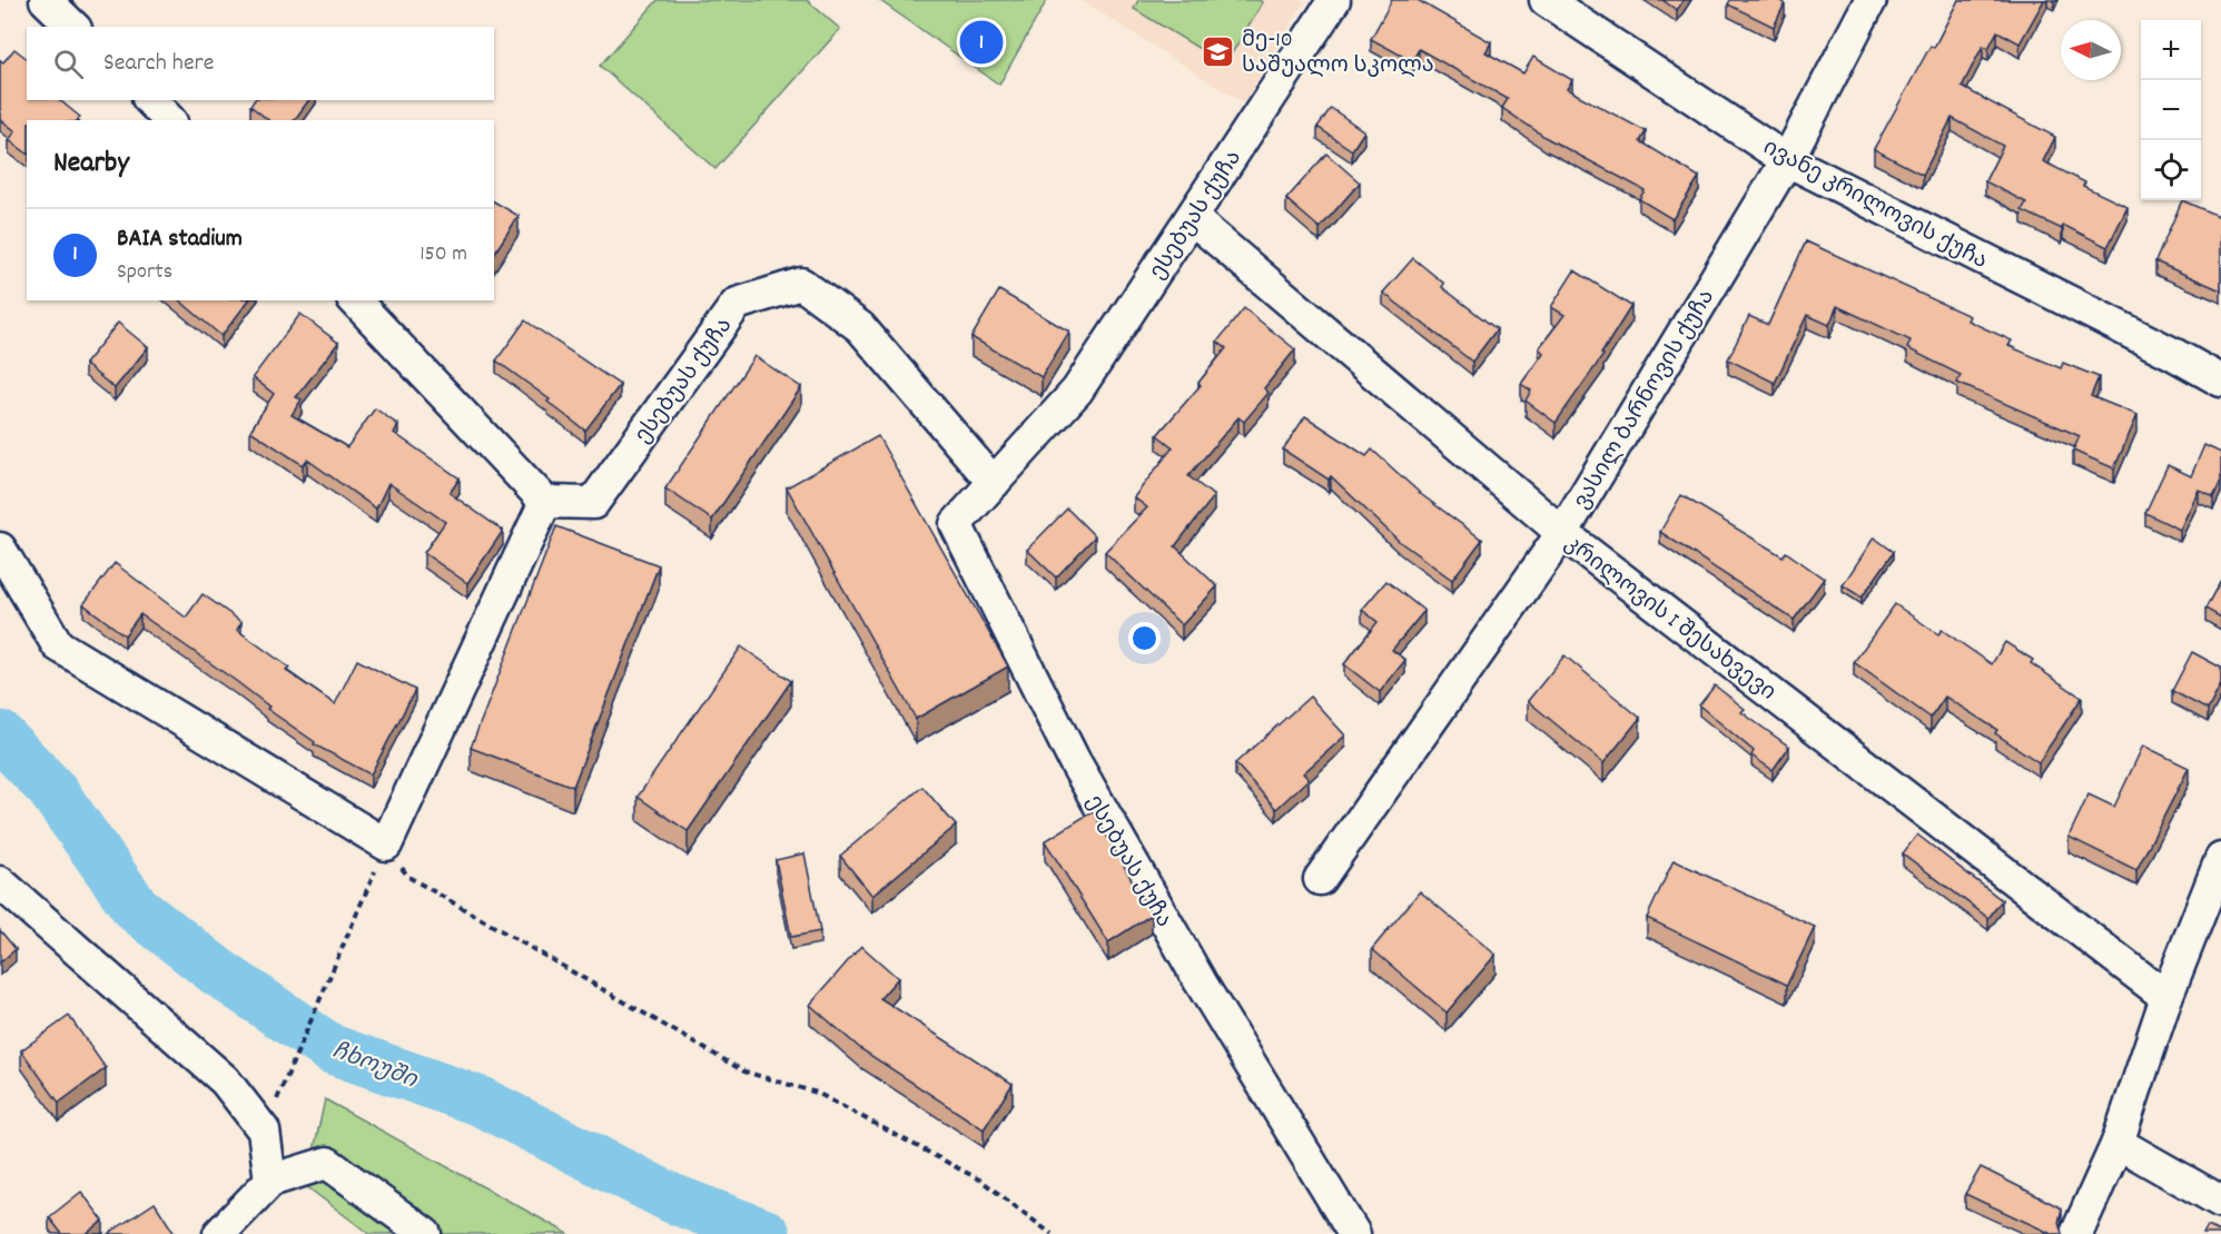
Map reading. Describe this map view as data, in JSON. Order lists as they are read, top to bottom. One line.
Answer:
{"streets":{"street":["ივანე კრილოვის ქუჩა","ესებუას ქუჩა","ვასილ ბარნოვის ქუჩა","კრილოვის I შესახვევი"]},"crossings":[["ივანე კრილოვის ქუჩა","ვასილ ბარნოვის ქუჩა"],["ესებუას ქუჩა","კრილოვის I შესახვევი"],["ვასილ ბარნოვის ქუჩა","კრილოვის I შესახვევი"]],"water":["ჩხოუში"],"places":{"school or university":["მე-10 საშუალო სკოლა"]},"north":"left","page":{"pins":"1","map_buttons":["+","−"],"search":"Search here","heading":"Nearby","list":[{"mark":"1","name":"BAIA stadium","note":"Sports","value":"150 m"}]}}
